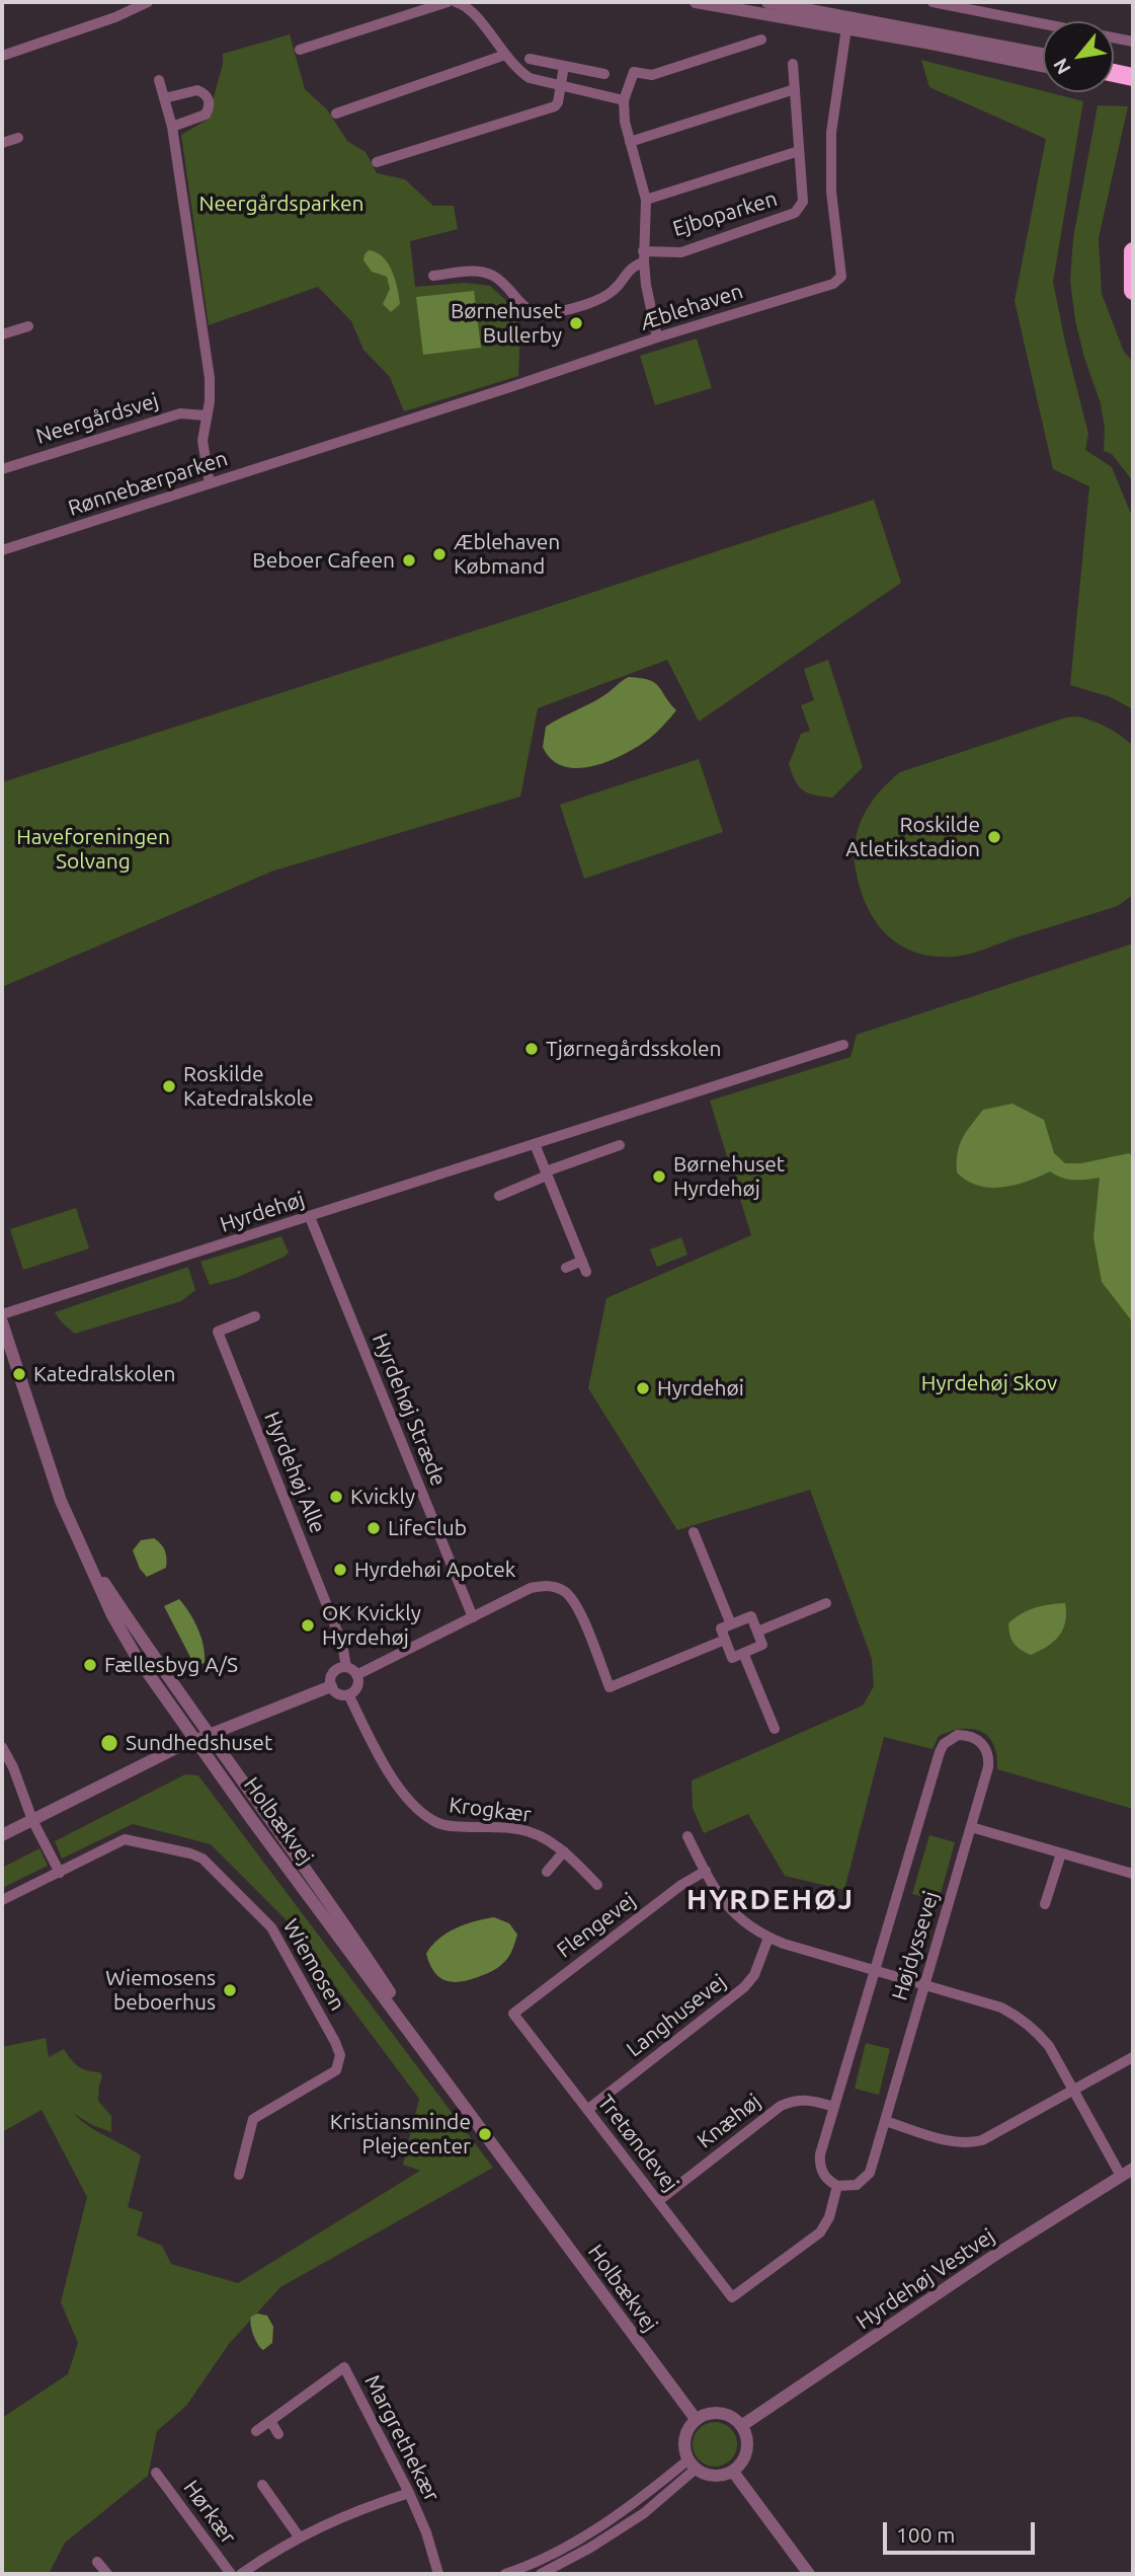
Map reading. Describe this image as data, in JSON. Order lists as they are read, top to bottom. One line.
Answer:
{"streets":{"street":["Ejboparken","Æblehaven","Neergårdsvej","Rønnebærparken","Hyrdehøj","Hyrdehøj Stræde","Hyrdehøj Alle","Krogkær","Holbækvej","Flengevej","Højdyssevej","Wiemosen","Langhusevej","Knæhøj","Tretøndevej","Hyrdehøj Vestvej","Margrethekær","Hørkær"]},"crossings":[["Ejboparken","Æblehaven"],["Æblehaven","Rønnebærparken"],["Hyrdehøj","Hyrdehøj Stræde"],["Hyrdehøj Alle","Krogkær"],["Holbækvej","Hyrdehøj Vestvej"],["Flengevej","Tretøndevej"],["Højdyssevej","Knæhøj"],["Højdyssevej","Tretøndevej"],["Langhusevej","Tretøndevej"],["Knæhøj","Tretøndevej"]],"districts":["HYRDEHØJ"],"parks":["Neergårdsparken","Haveforeningen Solvang","Hyrdehøj Skov"],"places":["Børnehuset Bullerby","Æblehaven Købmand","Beboer Cafeen","Roskilde Atletikstadion","Tjørnegårdsskolen","Roskilde Katedralskole","Børnehuset Hyrdehøj","Katedralskolen","Hyrdehøi","Kvickly","LifeClub","Hyrdehøi Apotek","OK Kvickly Hyrdehøj","Fællesbyg A/S","Sundhedshuset","Wiemosens beboerhus","Kristiansminde Plejecenter"],"scale_bar":"100 m","north":"bottom left"}
